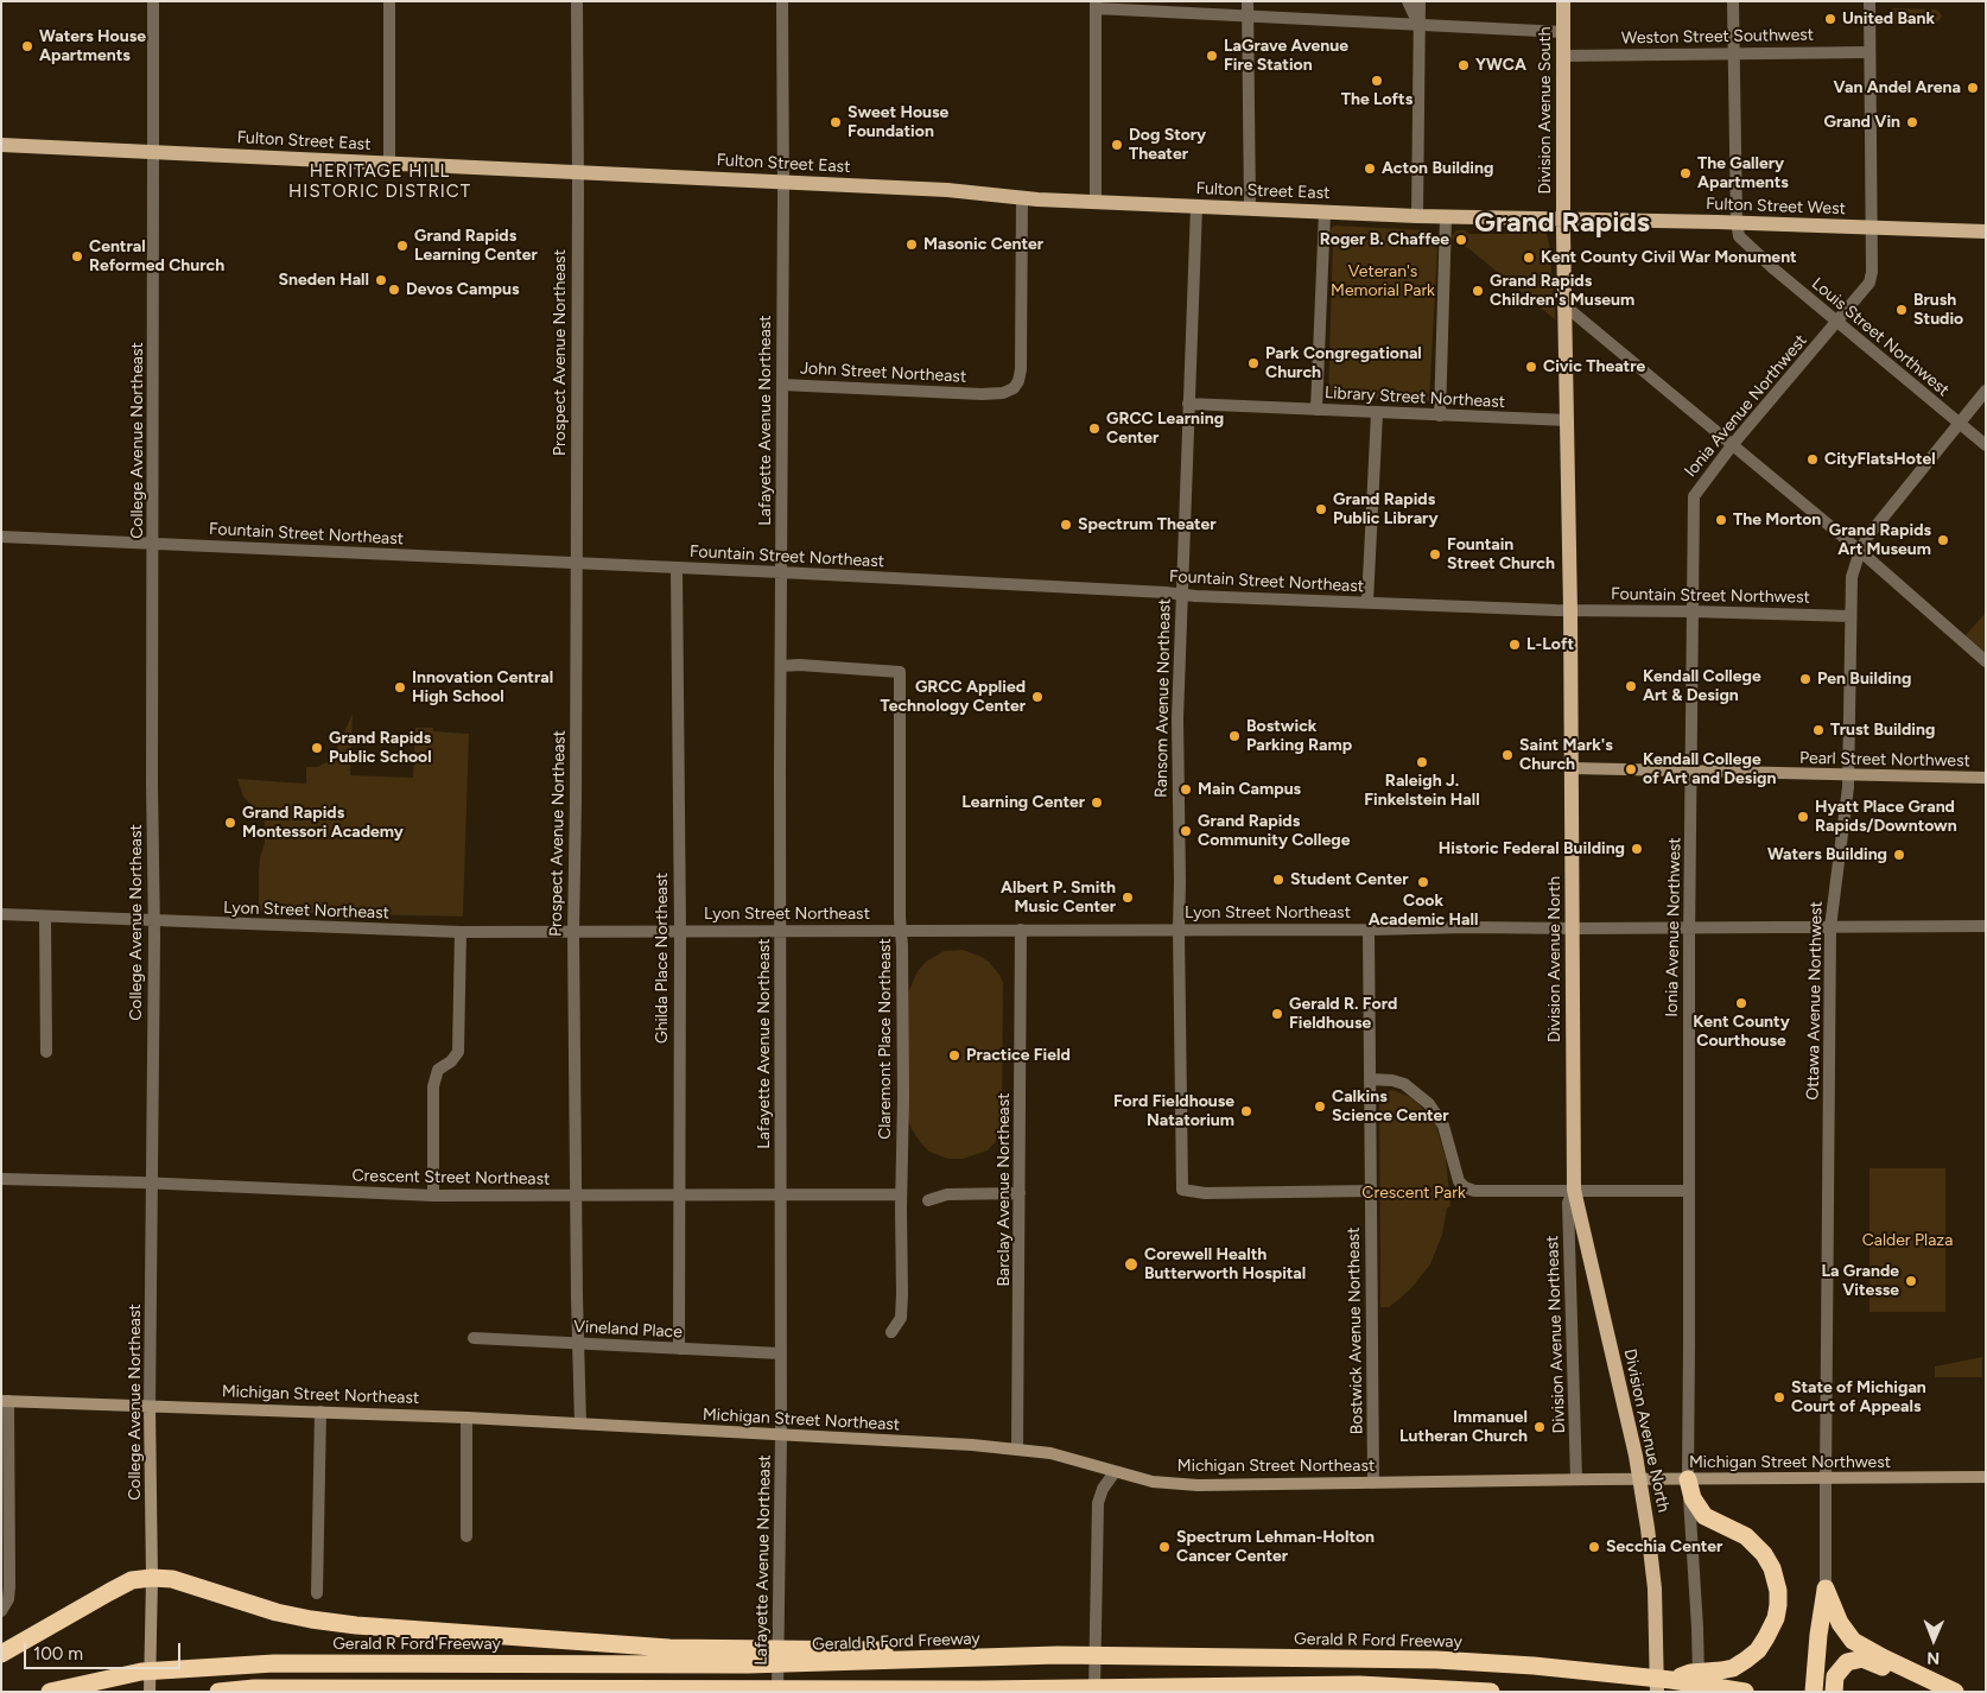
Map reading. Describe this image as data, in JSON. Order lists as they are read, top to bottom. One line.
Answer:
{"streets":{"highway":["Gerald R Ford Freeway"],"main road":["Division Avenue South","Fulton Street East","Fulton Street West","College Avenue Northeast","Pearl Street Northwest","Division Avenue North","Michigan Street Northeast","Michigan Street Northwest"],"street":["Weston Street Southwest","Louis Street Northwest","Prospect Avenue Northeast","John Street Northeast","Library Street Northeast","Ionia Avenue Northwest","Lafayette Avenue Northeast","Fountain Street Northeast","Fountain Street Northwest","Ransom Avenue Northeast","Lyon Street Northeast","Ghilda Place Northeast","Ottawa Avenue Northwest","Claremont Place Northeast","Crescent Street Northeast","Barclay Avenue Northeast","Vineland Place","Bostwick Avenue Northeast","Division Avenue Northeast"]},"crossings":[["Weston Street Southwest","Division Avenue South"],["Weston Street Southwest","Ionia Avenue Northwest"],["Division Avenue South","Fulton Street East"],["Division Avenue South","Fulton Street West"],["Division Avenue South","Division Avenue North"],["Fulton Street East","Fulton Street West"],["Fulton Street East","Prospect Avenue Northeast"],["Fulton Street East","John Street Northeast"],["Fulton Street East","Lafayette Avenue Northeast"],["Fulton Street East","College Avenue Northeast"],["Fulton Street East","Ransom Avenue Northeast"],["Fulton Street East","Division Avenue North"],["Fulton Street West","Louis Street Northwest"],["Fulton Street West","Ionia Avenue Northwest"],["Fulton Street West","Division Avenue North"],["Louis Street Northwest","Ionia Avenue Northwest"],["Louis Street Northwest","Ottawa Avenue Northwest"],["Prospect Avenue Northeast","Fountain Street Northeast"],["Prospect Avenue Northeast","Lyon Street Northeast"],["Prospect Avenue Northeast","Crescent Street Northeast"],["Prospect Avenue Northeast","Vineland Place"],["Prospect Avenue Northeast","Michigan Street Northeast"],["John Street Northeast","Lafayette Avenue Northeast"],["Library Street Northeast","Ransom Avenue Northeast"],["Library Street Northeast","Division Avenue North"],["Ionia Avenue Northwest","Fountain Street Northwest"],["Ionia Avenue Northwest","Pearl Street Northwest"],["Ionia Avenue Northwest","Lyon Street Northeast"],["Ionia Avenue Northwest","Michigan Street Northwest"],["Lafayette Avenue Northeast","Fountain Street Northeast"],["Lafayette Avenue Northeast","Lyon Street Northeast"],["Lafayette Avenue Northeast","Claremont Place Northeast"],["Lafayette Avenue Northeast","Crescent Street Northeast"],["Lafayette Avenue Northeast","Vineland Place"],["Lafayette Avenue Northeast","Michigan Street Northeast"],["College Avenue Northeast","Fountain Street Northeast"],["College Avenue Northeast","Lyon Street Northeast"],["College Avenue Northeast","Crescent Street Northeast"],["College Avenue Northeast","Michigan Street Northeast"],["Fountain Street Northeast","Fountain Street Northwest"],["Fountain Street Northeast","Ransom Avenue Northeast"],["Fountain Street Northeast","Ghilda Place Northeast"],["Fountain Street Northeast","Division Avenue North"],["Fountain Street Northwest","Division Avenue North"],["Fountain Street Northwest","Ottawa Avenue Northwest"],["Ransom Avenue Northeast","Lyon Street Northeast"],["Ransom Avenue Northeast","Bostwick Avenue Northeast"],["Pearl Street Northwest","Division Avenue North"],["Pearl Street Northwest","Ottawa Avenue Northwest"],["Lyon Street Northeast","Ghilda Place Northeast"],["Lyon Street Northeast","Division Avenue North"],["Lyon Street Northeast","Ottawa Avenue Northwest"],["Lyon Street Northeast","Claremont Place Northeast"],["Lyon Street Northeast","Barclay Avenue Northeast"],["Lyon Street Northeast","Bostwick Avenue Northeast"],["Ghilda Place Northeast","Crescent Street Northeast"],["Ghilda Place Northeast","Vineland Place"],["Division Avenue North","Division Avenue Northeast"],["Division Avenue North","Gerald R Ford Freeway"],["Ottawa Avenue Northwest","Michigan Street Northwest"],["Claremont Place Northeast","Crescent Street Northeast"],["Barclay Avenue Northeast","Michigan Street Northeast"],["Bostwick Avenue Northeast","Michigan Street Northeast"],["Division Avenue Northeast","Michigan Street Northeast"],["Michigan Street Northeast","Michigan Street Northwest"]],"districts":["HERITAGE HILL HISTORIC DISTRICT","Grand Rapids"],"parks":["Veteran's Memorial Park","Crescent Park","Calder Plaza"],"places":["United Bank","Waters House Apartments","LaGrave Avenue Fire Station","YWCA","The Lofts","Van Andel Arena","Sweet House Foundation","Grand Vin","Dog Story Theater","Acton Building","The Gallery Apartments","Roger B. Chaffee","Masonic Center","Grand Rapids Learning Center","Central Reformed Church","Kent County Civil War Monument","Sneden Hall","Devos Campus","Grand Rapids Children's Museum","Brush Studio","Park Congregational Church","Civic Theatre","GRCC Learning Center","CityFlatsHotel","Grand Rapids Public Library","The Morton","Spectrum Theater","Grand Rapids Art Museum","Fountain Street Church","L-Loft","Pen Building","Kendall College Art & Design","Innovation Central High School","GRCC Applied Technology Center","Trust Building","Bostwick Parking Ramp","Grand Rapids Public School","Saint Mark's Church","Raleigh J. Finkelstein Hall","Kendall College of Art and Design","Main Campus","Learning Center","Hyatt Place Grand Rapids/Downtown","Grand Rapids Montessori Academy","Grand Rapids Community College","Historic Federal Building","Waters Building","Student Center","Cook Academic Hall","Albert P. Smith Music Center","Kent County Courthouse","Gerald R. Ford Fieldhouse","Practice Field","Calkins Science Center","Ford Fieldhouse Natatorium","Corewell Health Butterworth Hospital","La Grande Vitesse","State of Michigan Court of Appeals","Immanuel Lutheran Church","Spectrum Lehman-Holton Cancer Center","Secchia Center"],"scale_bar":"100 m","north":"bottom"}
